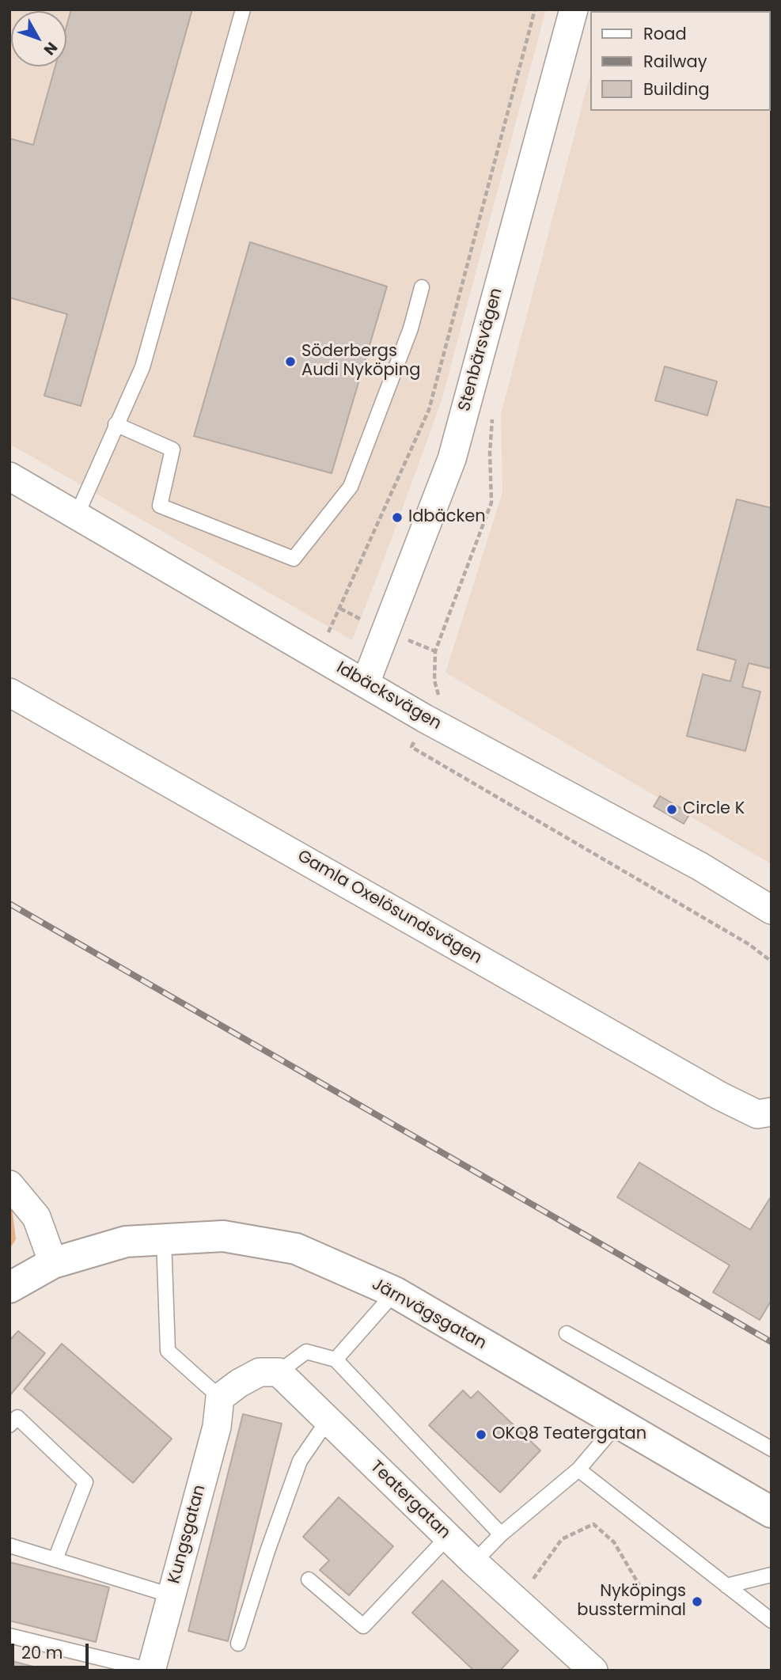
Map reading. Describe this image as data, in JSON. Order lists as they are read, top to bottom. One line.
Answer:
{"streets":{"main road":["Järnvägsgatan"],"street":["Stenbärsvägen","Idbäcksvägen","Gamla Oxelösundsvägen","Teatergatan","Kungsgatan"]},"crossings":[["Stenbärsvägen","Idbäcksvägen"]],"places":["Söderbergs Audi Nyköping","Idbäcken","Circle K","OKQ8 Teatergatan","Nyköpings bussterminal"],"legend":["Road","Railway","Building"],"scale_bar":"20 m","north":"bottom right"}
